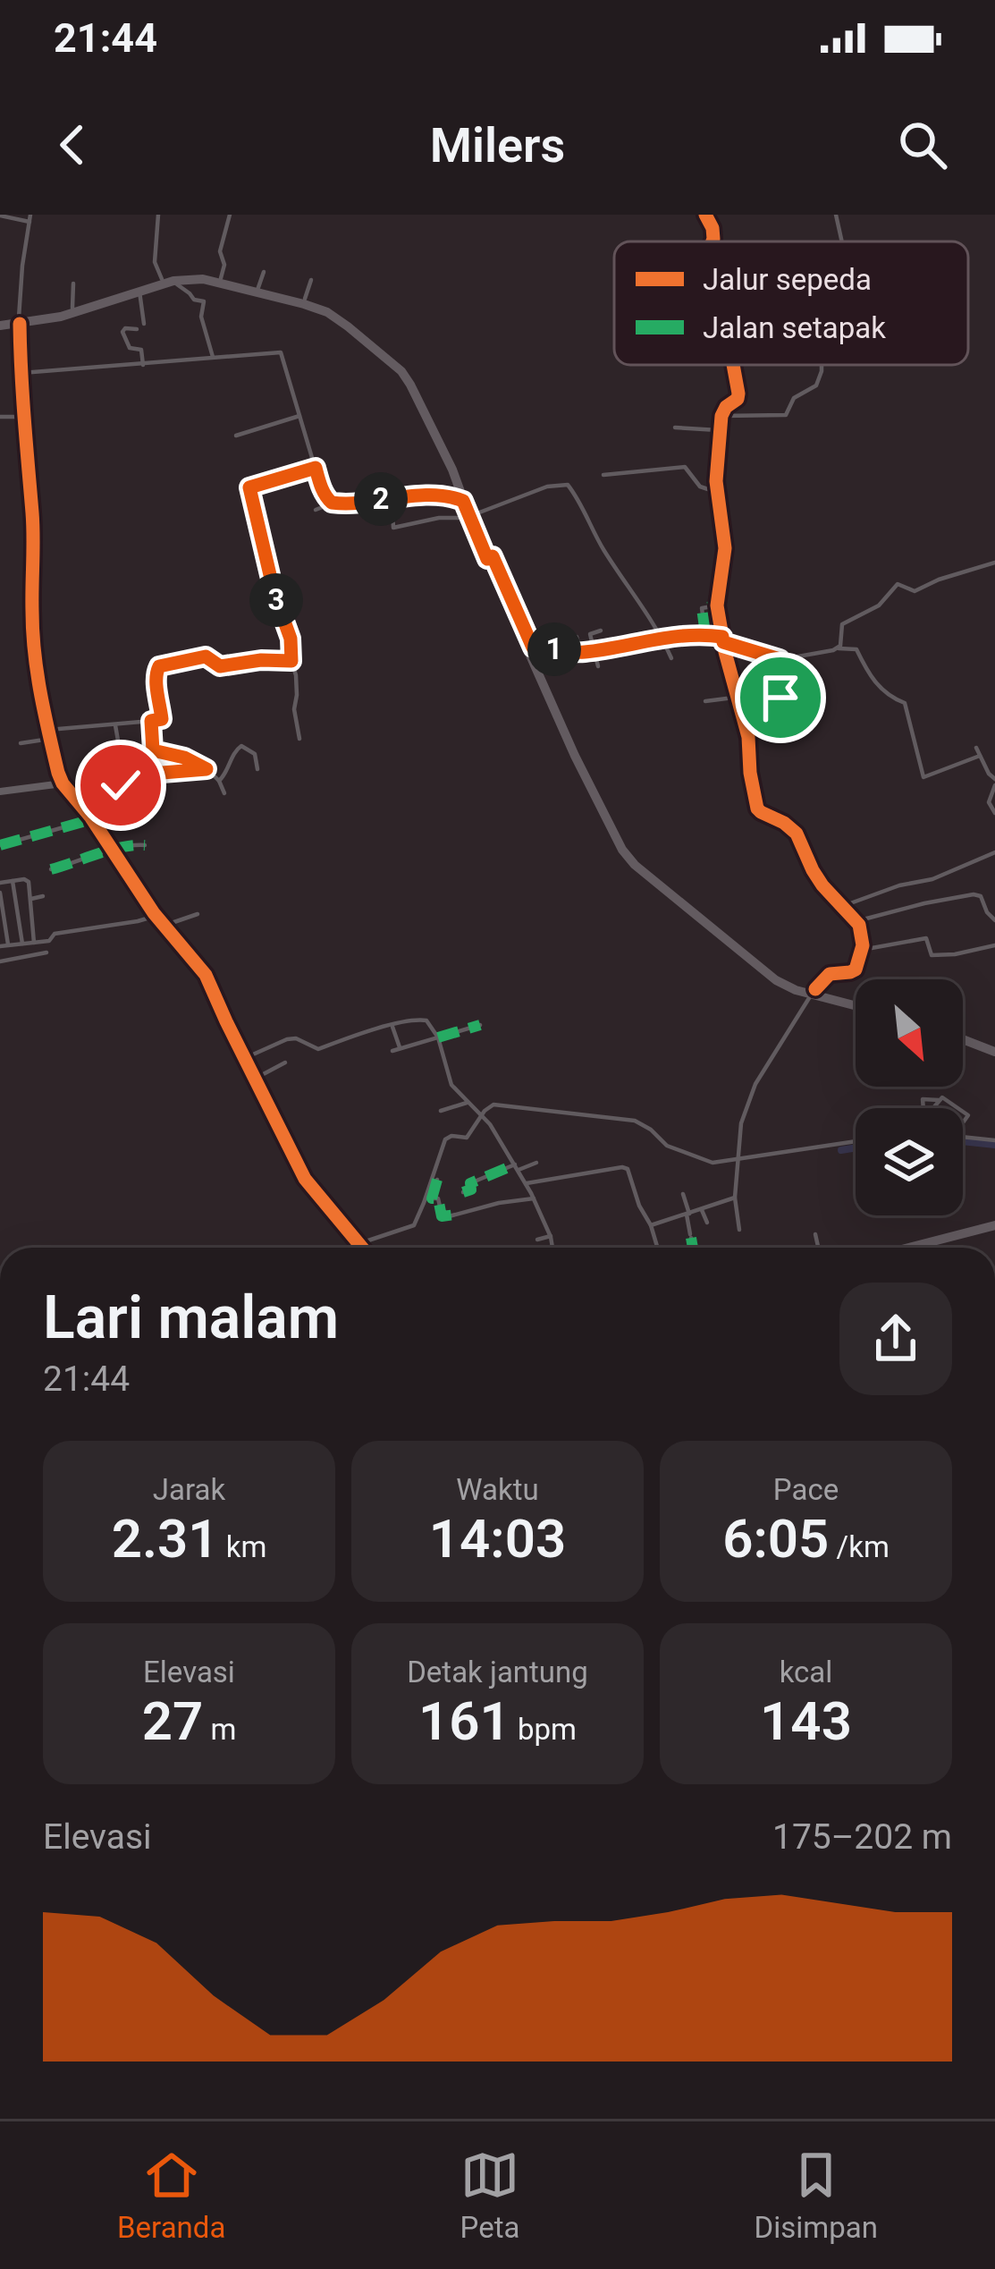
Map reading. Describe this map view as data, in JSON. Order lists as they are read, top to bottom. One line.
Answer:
{"legend":["Jalur sepeda","Jalan setapak"],"north":"bottom right","page":{"status":"21:44","header":"Milers","pins":["2","3","1"],"heading":["Lari malam","21:44"],"stats":[["Jarak","2.31 km"],["Waktu","14:03"],["Pace","6:05 /km"],["Elevasi","27 m"],["Detak jantung","161 bpm"],["kcal","143"]],"chart":["Elevasi","175–202 m"],"tabs":["Beranda","Peta","Disimpan"]}}
